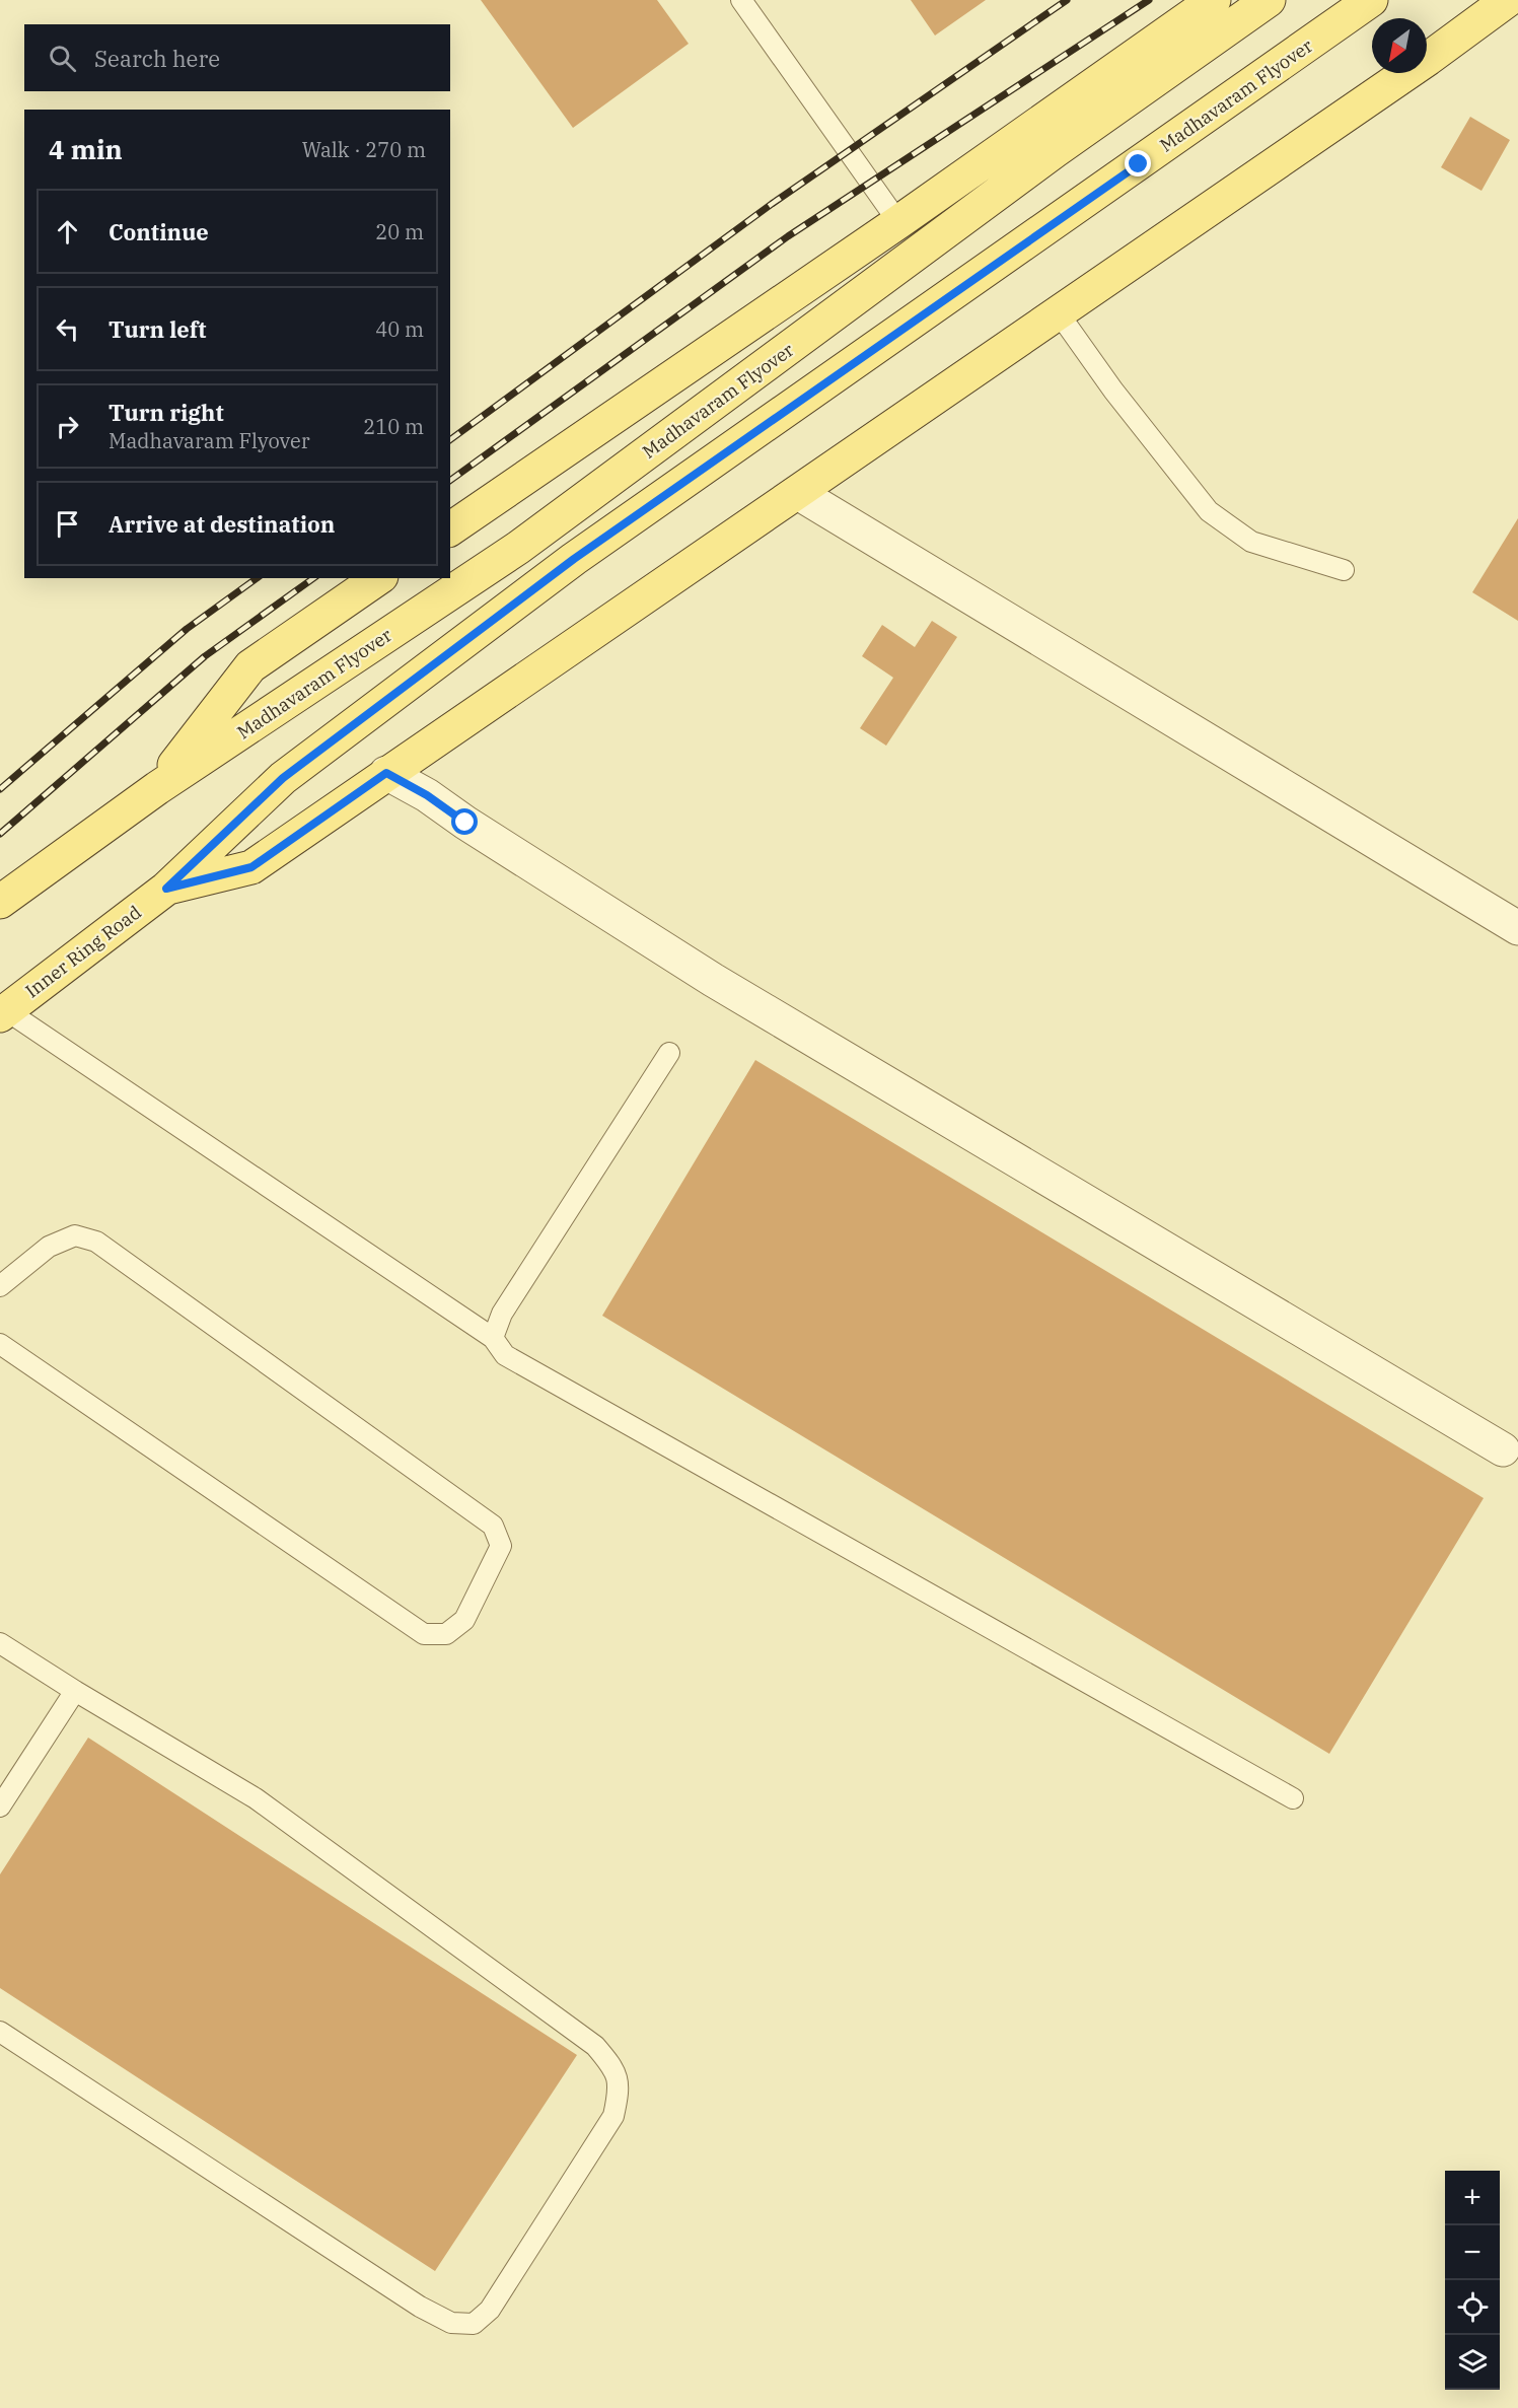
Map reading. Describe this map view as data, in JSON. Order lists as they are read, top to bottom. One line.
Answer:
{"streets":{"main road":["Madhavaram Flyover","Inner Ring Road"]},"crossings":[["Madhavaram Flyover","Inner Ring Road"]],"north":"bottom left","page":{"search":"Search here","heading":["4 min","Walk · 270 m"],"list":[["Continue","20 m"],["Turn left","40 m"],["Turn right","Madhavaram Flyover","210 m"],"Arrive at destination"],"map_buttons":["+","−"]}}
